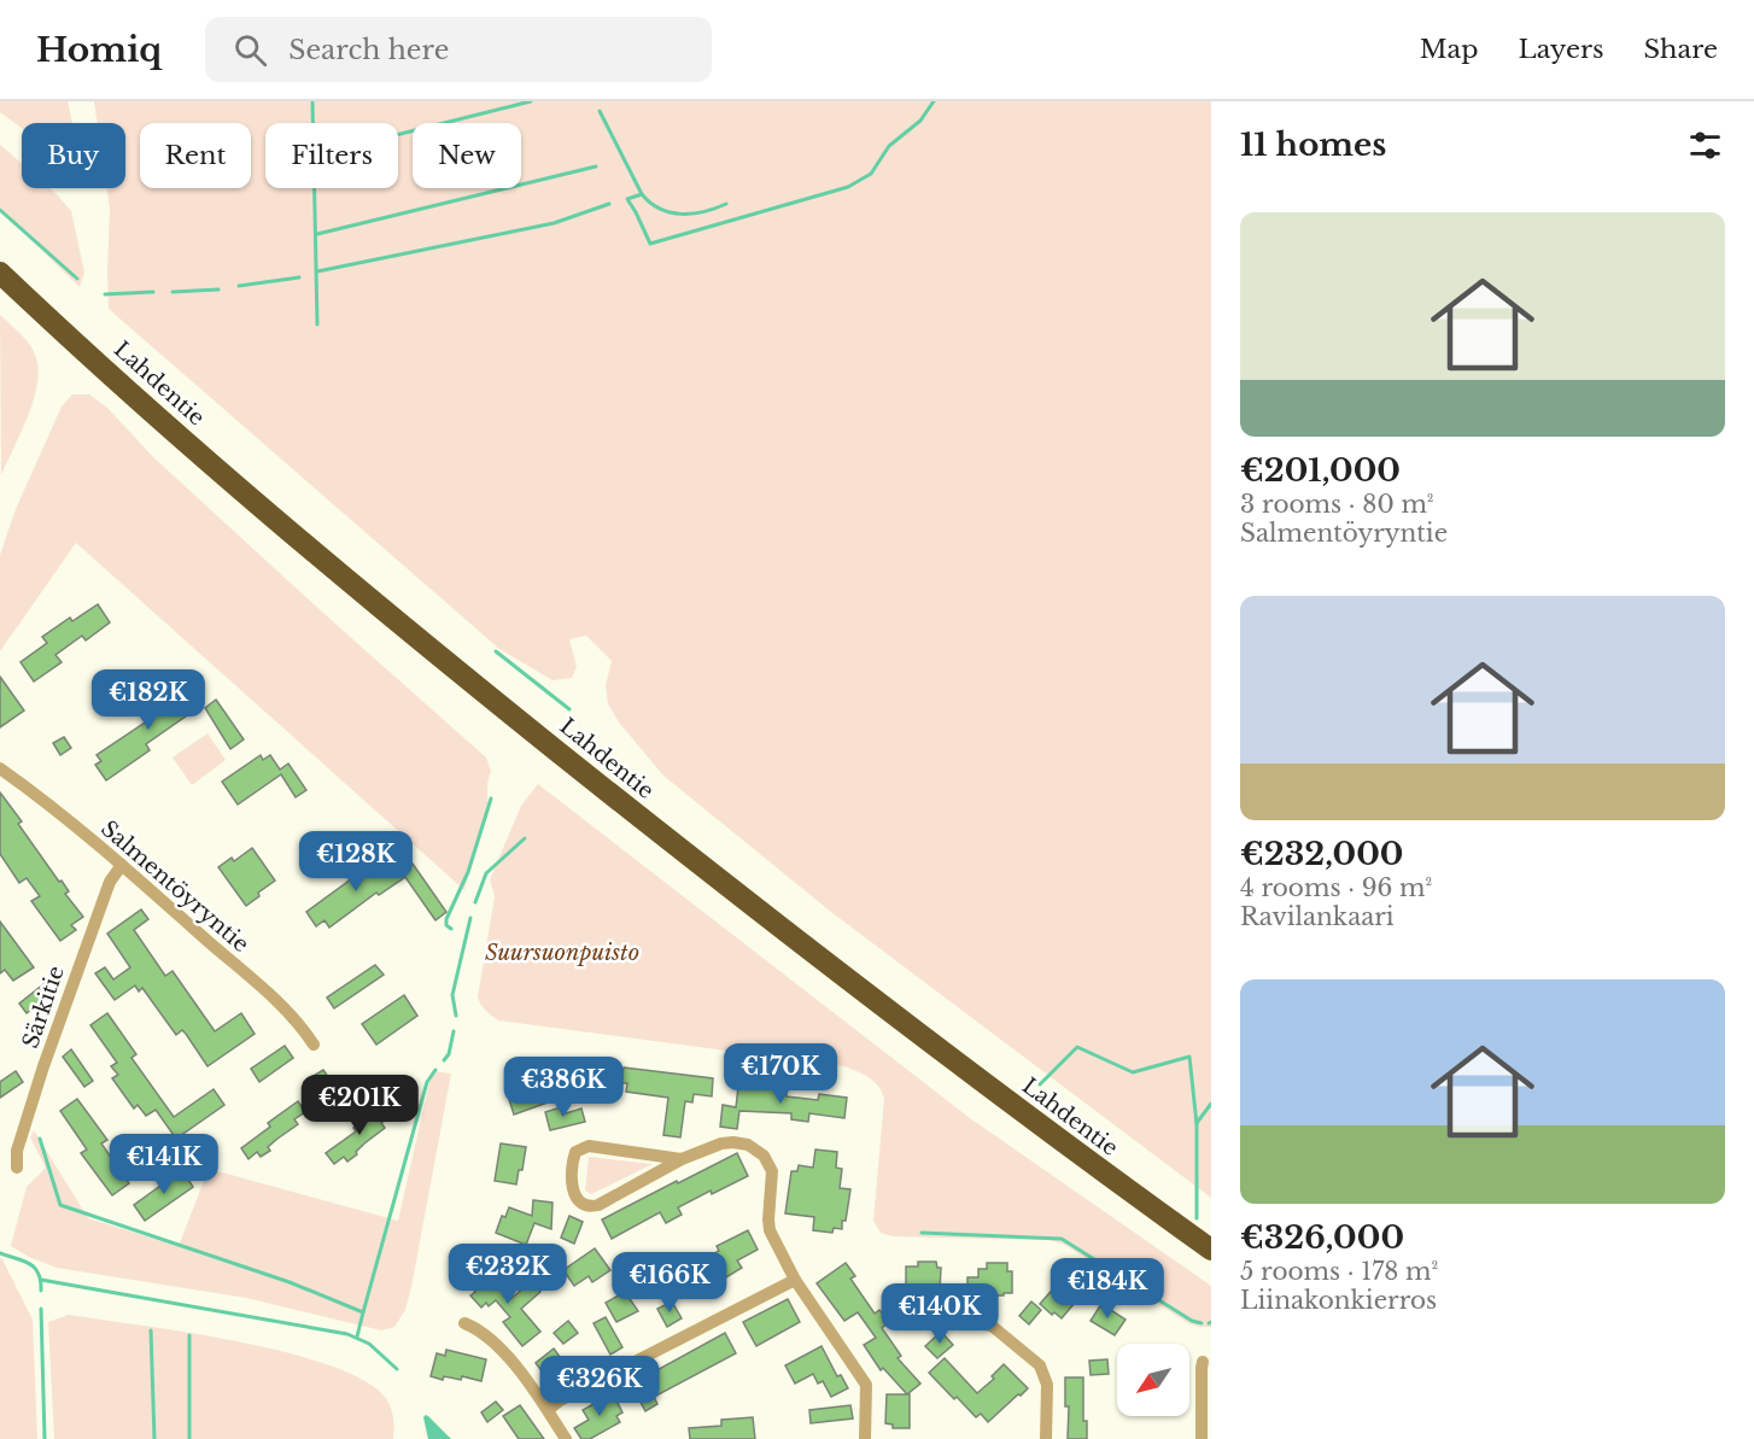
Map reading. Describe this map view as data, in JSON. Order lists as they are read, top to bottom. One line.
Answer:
{"streets":{"highway":["Lahdentie"],"street":["Salmentöyryntie","Särkitie"]},"crossings":[["Salmentöyryntie","Särkitie"]],"parks":["Suursuonpuisto"],"north":"bottom left","page":{"header":"Homiq","search":"Search here","nav":["Map","Layers","Share"],"heading":"11 homes","chip":["Buy","Rent","Filters","New"],"list":[{"name":"€201,000","note":"3 rooms · 80 m² · Salmentöyryntie"},{"name":"€232,000","note":"4 rooms · 96 m² · Ravilankaari"},{"name":"€326,000","note":"5 rooms · 178 m² · Liinakonkierros"}],"price":["€182K","€128K","€170K","€386K","€201K","€141K","€232K","€166K","€184K","€140K","€326K"]}}
